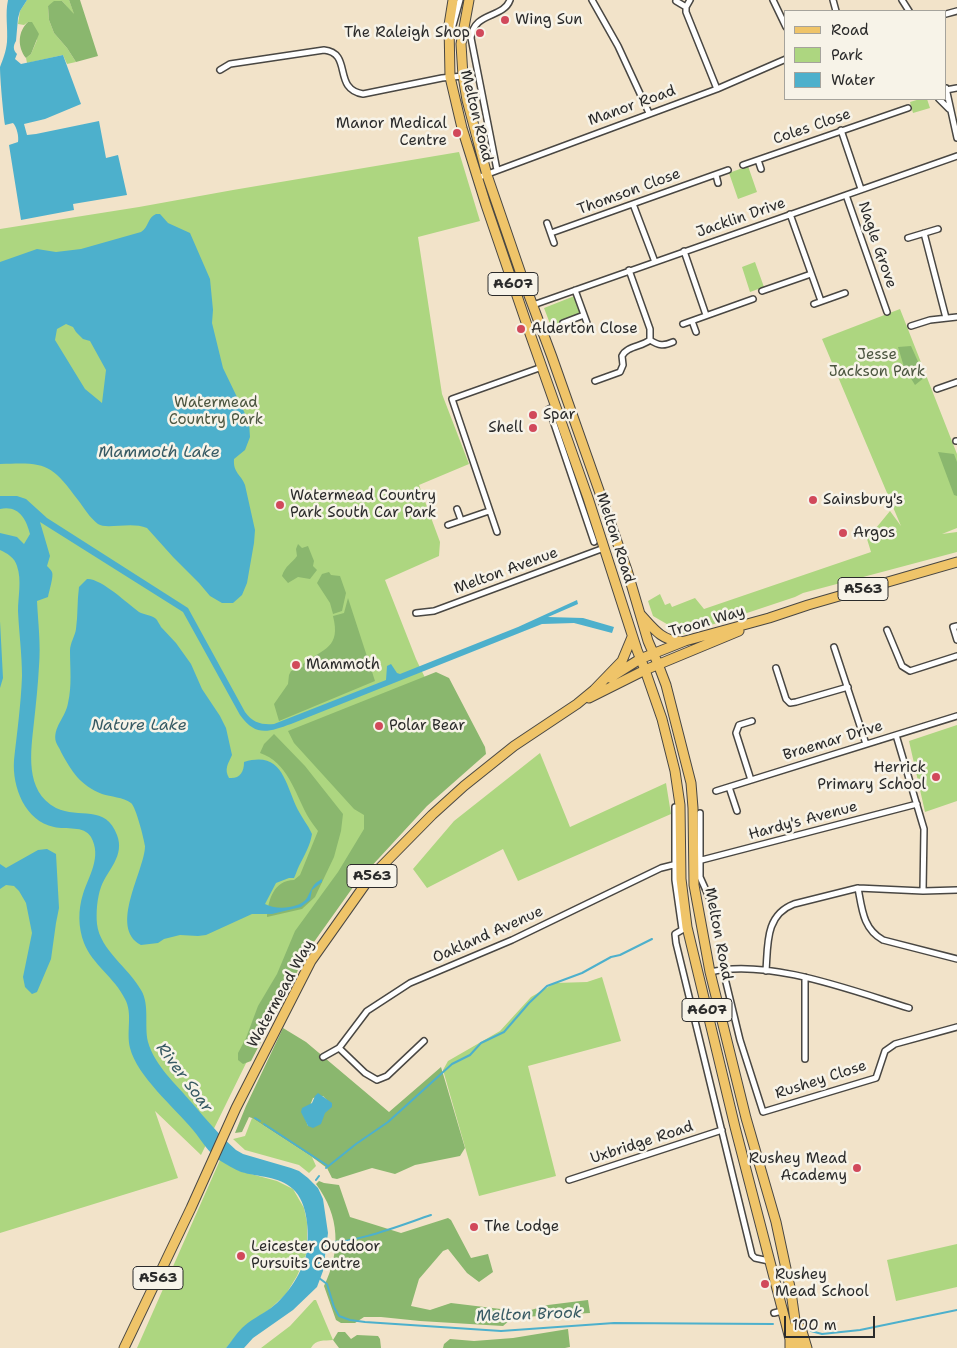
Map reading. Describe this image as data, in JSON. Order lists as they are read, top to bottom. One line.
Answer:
{"streets":{"main road":["Melton Road","A607","A563","Troon Way","Watermead Way"],"street":["Manor Road","Coles Close","Thomson Close","Jacklin Drive","Nagle Grove","Melton Avenue","Braemar Drive","Hardy's Avenue","Oakland Avenue","Rushey Close","Uxbridge Road"]},"crossings":[["Manor Road","Melton Road"],["Melton Road","Jacklin Drive"],["Melton Road","Melton Avenue"],["Melton Road","Troon Way"],["Melton Road","Hardy's Avenue"],["Melton Road","Oakland Avenue"],["Melton Road","Watermead Way"],["Melton Road","Uxbridge Road"],["Jacklin Drive","Nagle Grove"],["Troon Way","Watermead Way"]],"water":["Mammoth Lake","Nature Lake","River Soar","Melton Brook"],"parks":["Jesse Jackson Park","Watermead Country Park"],"places":["Wing Sun","The Raleigh Shop","Manor Medical Centre","Alderton Close","Spar","Shell","Sainsbury's","Watermead Country Park South Car Park","Argos","Mammoth","Polar Bear","Herrick Primary School","Rushey Mead Academy","The Lodge","Leicester Outdoor Pursuits Centre","Rushey Mead School"],"legend":["Road","Park","Water"],"scale_bar":"100 m"}
